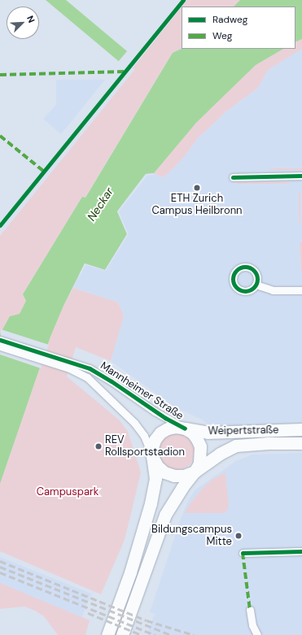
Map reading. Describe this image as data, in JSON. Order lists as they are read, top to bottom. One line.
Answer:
{"streets":{"main road":["Mannheimer Straße","Weipertstraße"]},"crossings":[["Mannheimer Straße","Weipertstraße"]],"water":["Neckar"],"parks":["Campuspark"],"places":["ETH Zurich Campus Heilbronn","REV Rollsportstadion","Bildungscampus Mitte"],"legend":["Radweg","Weg"],"north":"top right"}
